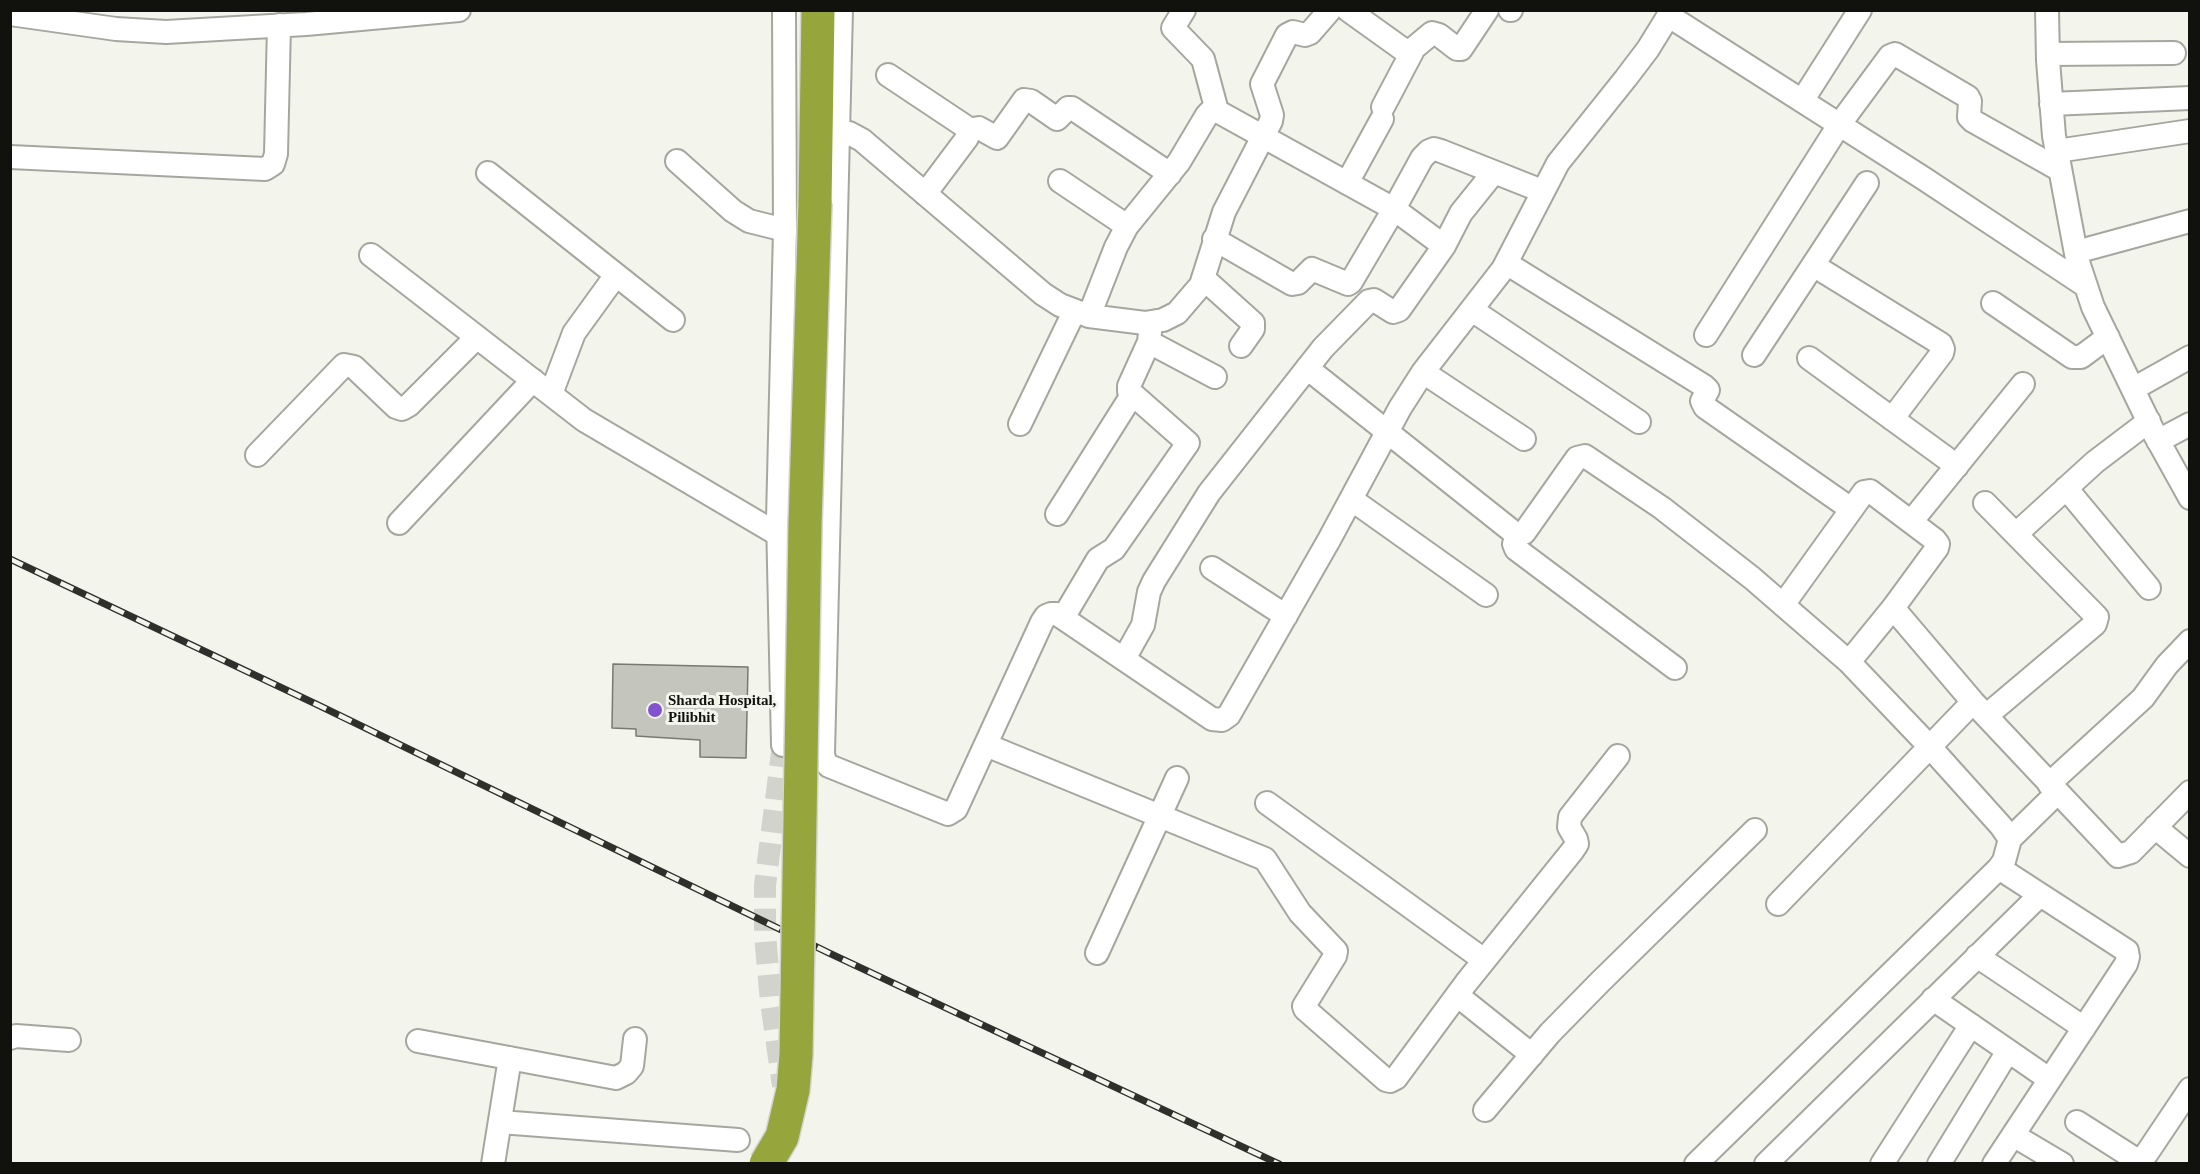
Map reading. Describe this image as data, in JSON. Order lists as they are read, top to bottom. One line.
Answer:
{"places":["Sharda Hospital, Pilibhit"]}
